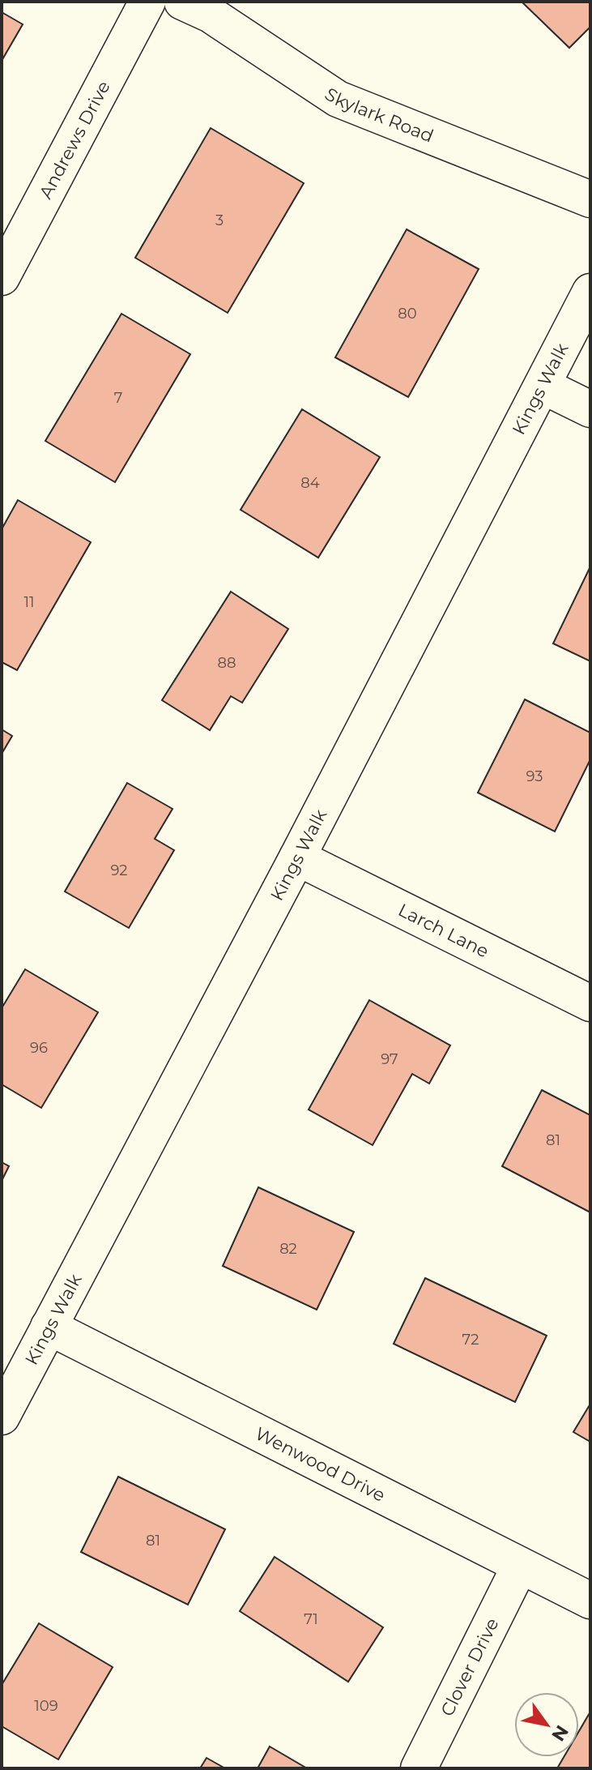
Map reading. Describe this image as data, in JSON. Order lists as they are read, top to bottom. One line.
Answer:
{"streets":{"street":["Skylark Road","Andrews Drive","Kings Walk","Larch Lane","Wenwood Drive","Clover Drive"]},"crossings":[["Kings Walk","Larch Lane"],["Kings Walk","Wenwood Drive"],["Wenwood Drive","Clover Drive"]],"house_numbers":["3","80","7","84","11","88","93","92","96","97","81","82","72","81","71","109"],"north":"bottom right"}
